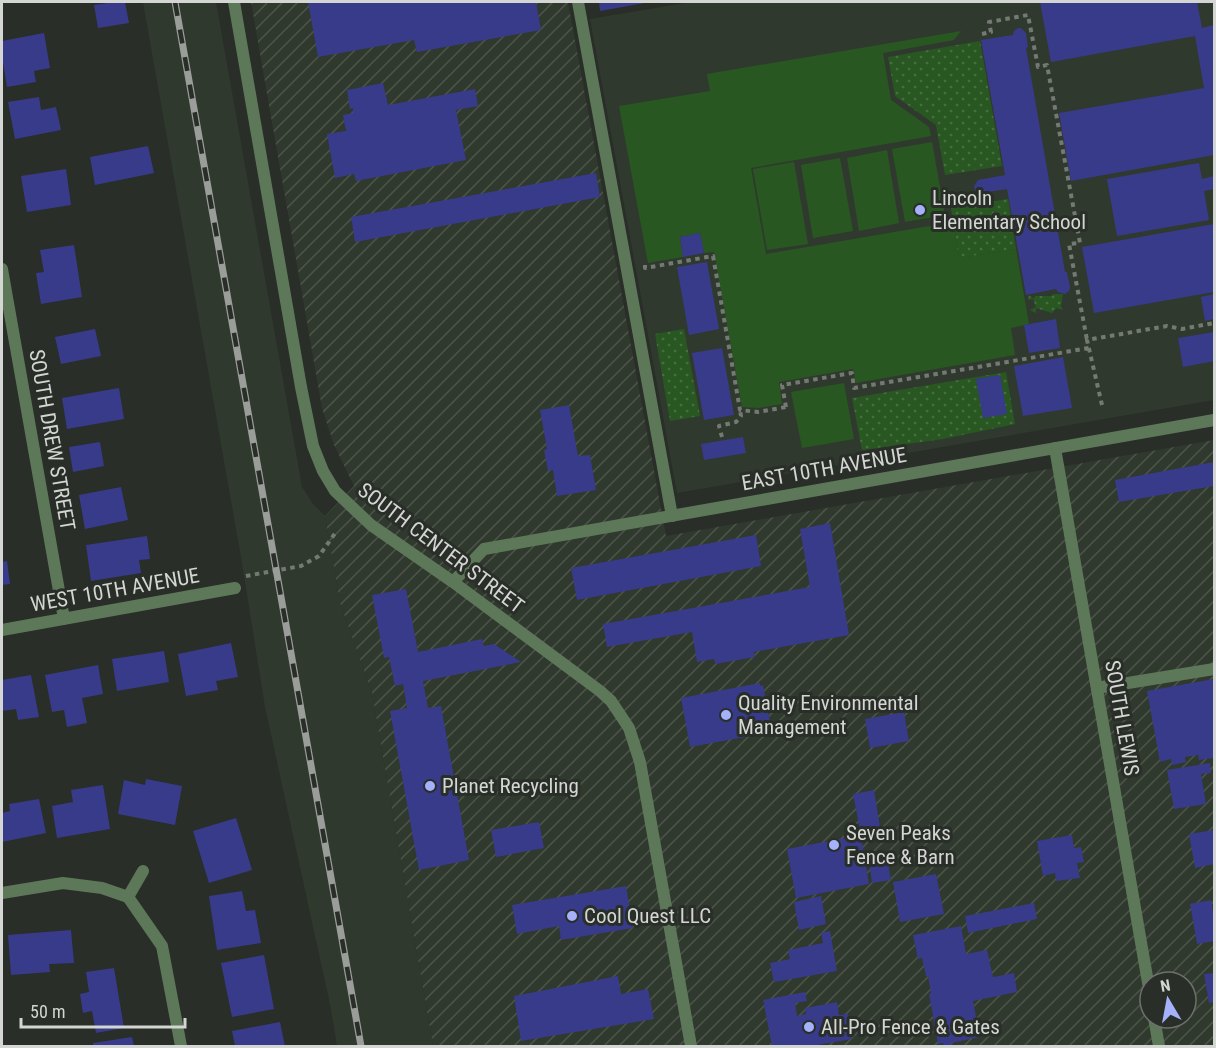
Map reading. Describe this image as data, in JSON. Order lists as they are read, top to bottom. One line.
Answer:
{"streets":{"street":["SOUTH DREW STREET","EAST 10TH AVENUE","SOUTH CENTER STREET","WEST 10TH AVENUE","SOUTH LEWIS"]},"crossings":[["SOUTH DREW STREET","WEST 10TH AVENUE"],["EAST 10TH AVENUE","SOUTH CENTER STREET"],["EAST 10TH AVENUE","SOUTH LEWIS"]],"places":["Lincoln Elementary School","Quality Environmental Management","Planet Recycling","Seven Peaks Fence & Barn","Cool Quest LLC","All-Pro Fence & Gates"],"scale_bar":"50 m","north":"top"}
